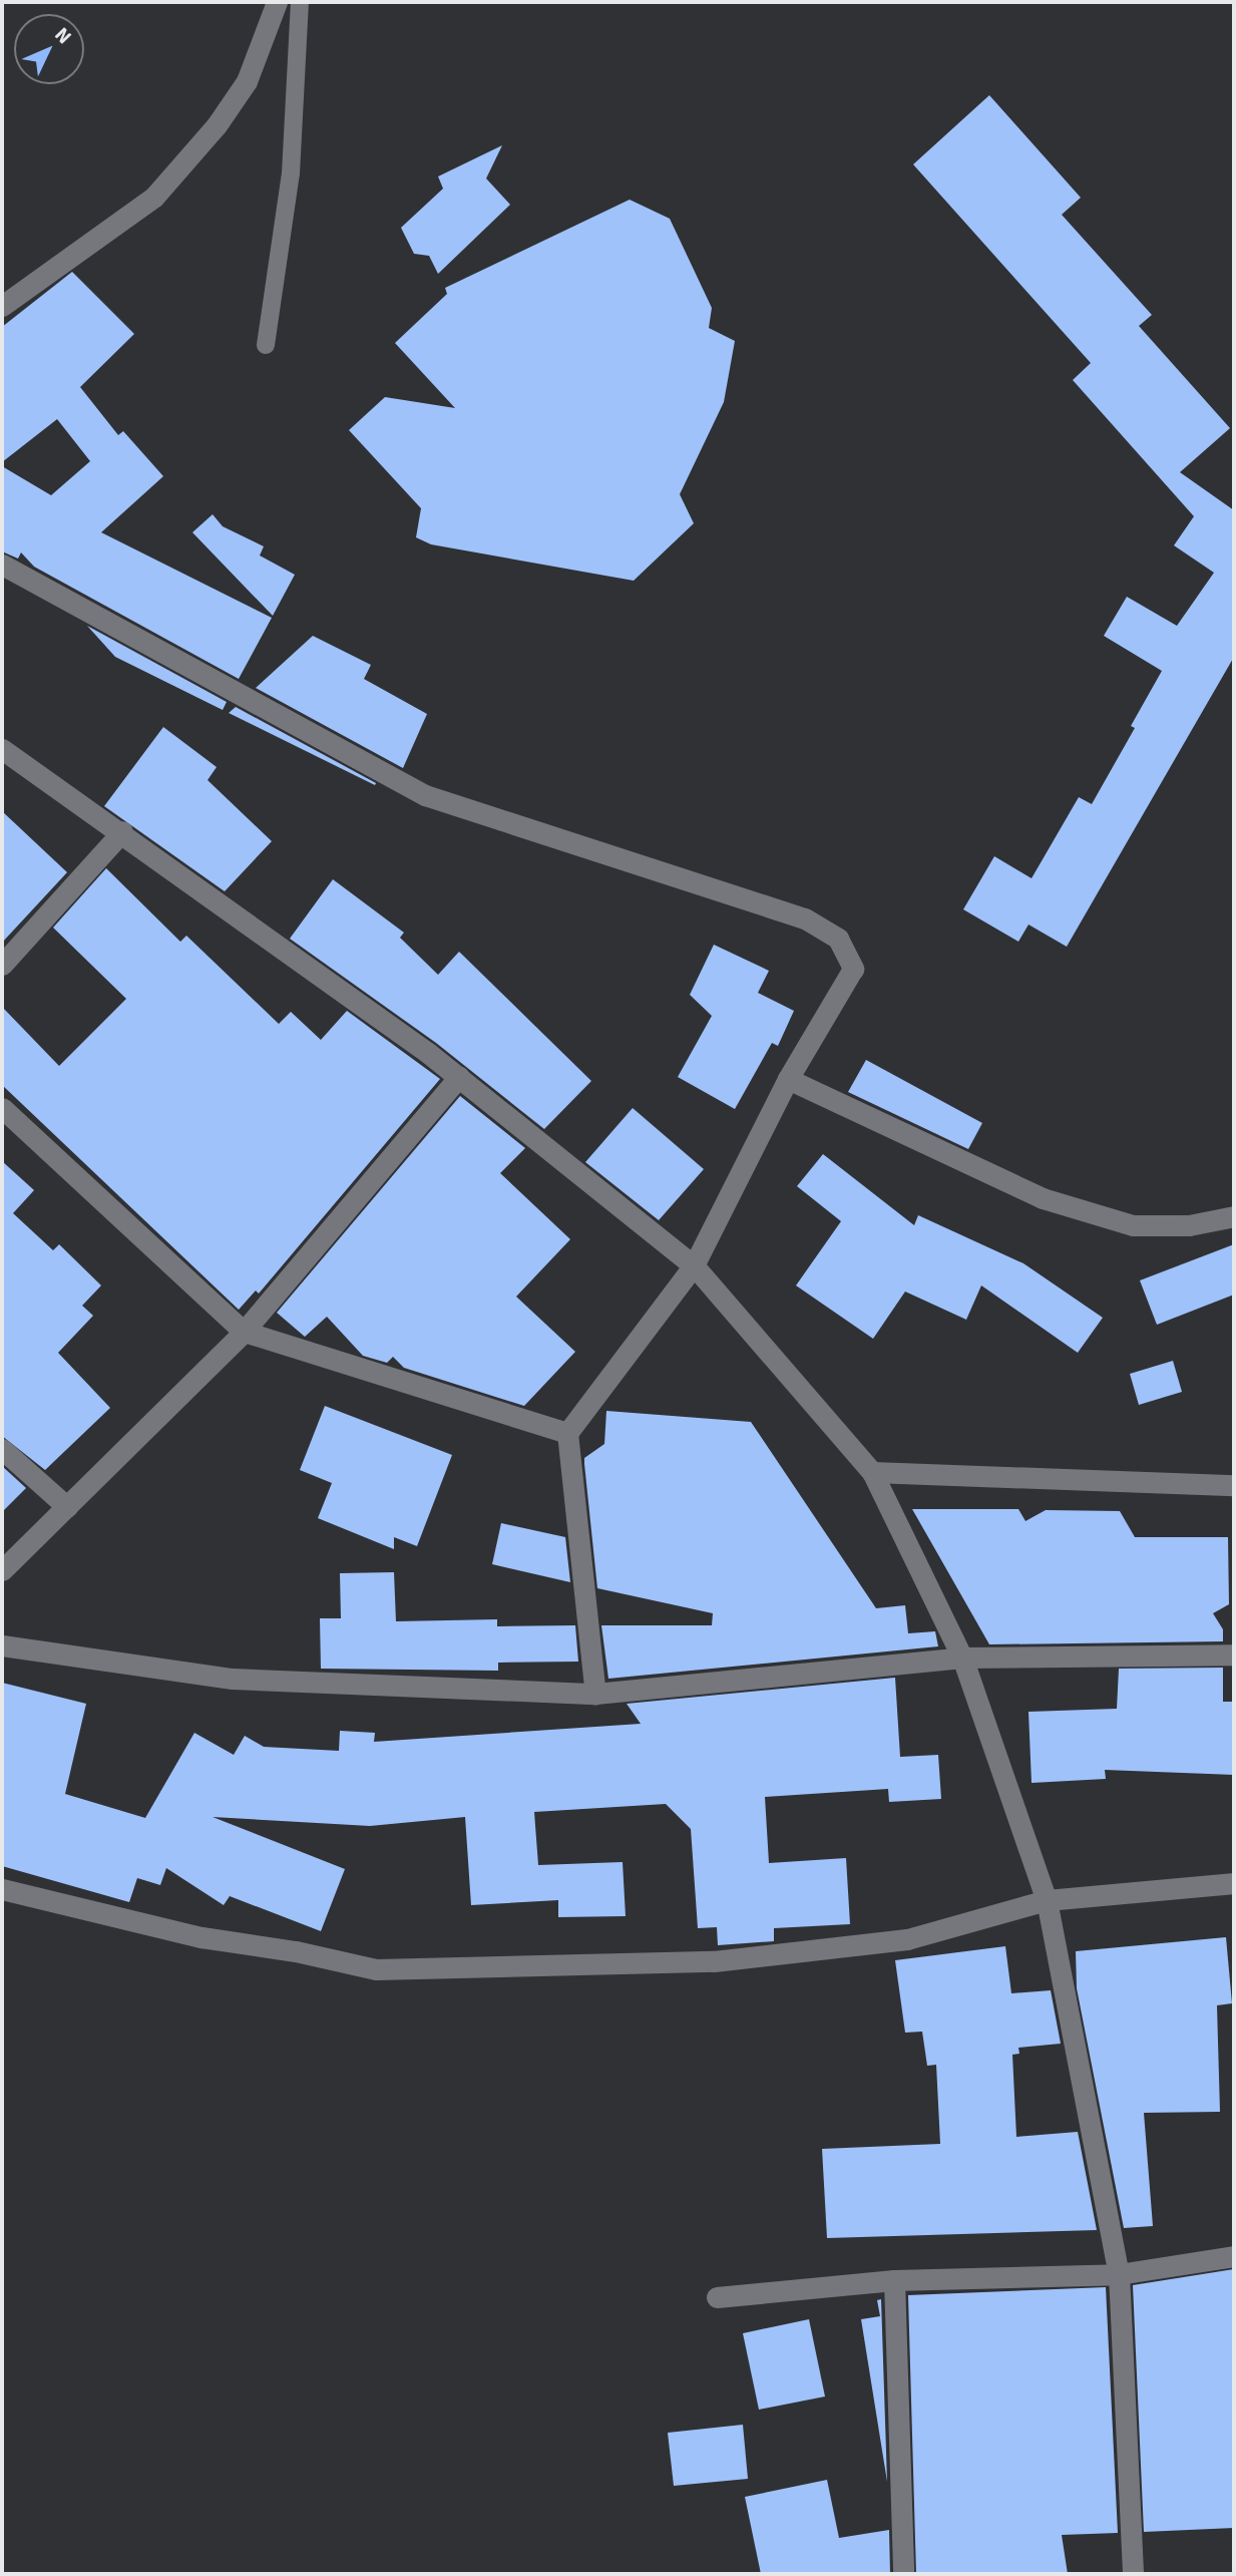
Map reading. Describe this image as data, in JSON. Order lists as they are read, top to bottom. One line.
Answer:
{"north":"top right"}
